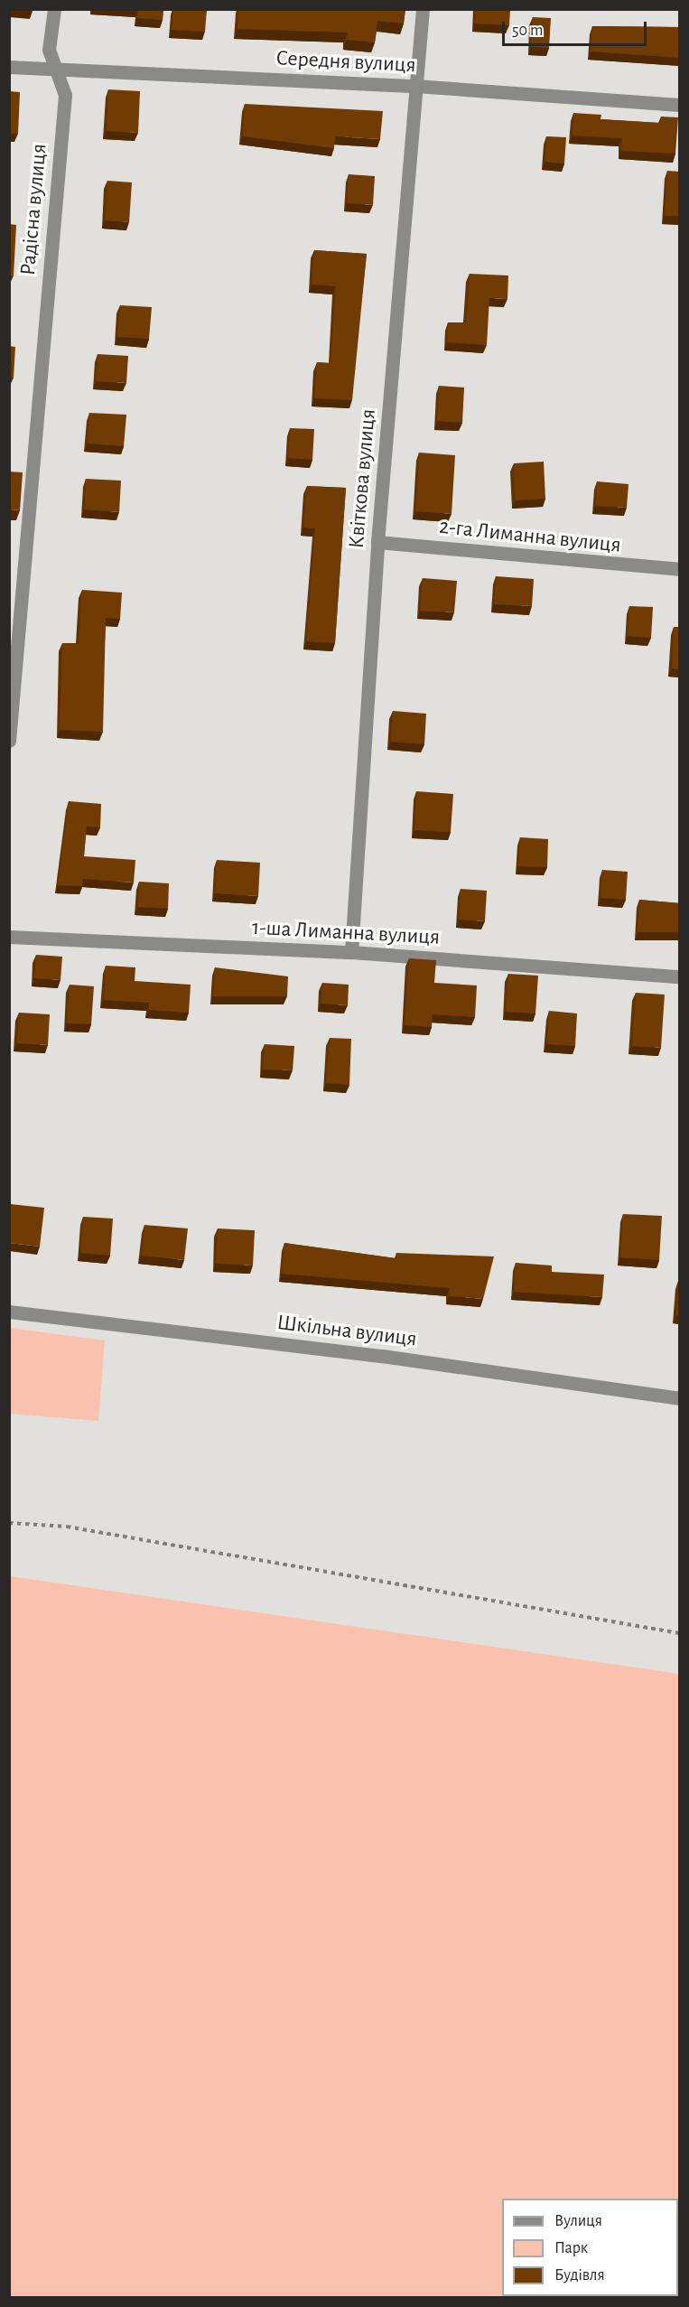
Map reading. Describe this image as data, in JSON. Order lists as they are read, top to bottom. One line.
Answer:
{"streets":{"street":["Середня вулиця","Радісна вулиця","Квіткова вулиця","2-га Лиманна вулиця","1-ша Лиманна вулиця","Шкільна вулиця"]},"crossings":[["Середня вулиця","Радісна вулиця"],["Середня вулиця","Квіткова вулиця"],["Квіткова вулиця","2-га Лиманна вулиця"],["Квіткова вулиця","1-ша Лиманна вулиця"]],"legend":["Вулиця","Парк","Будівля"],"scale_bar":"50 m"}
